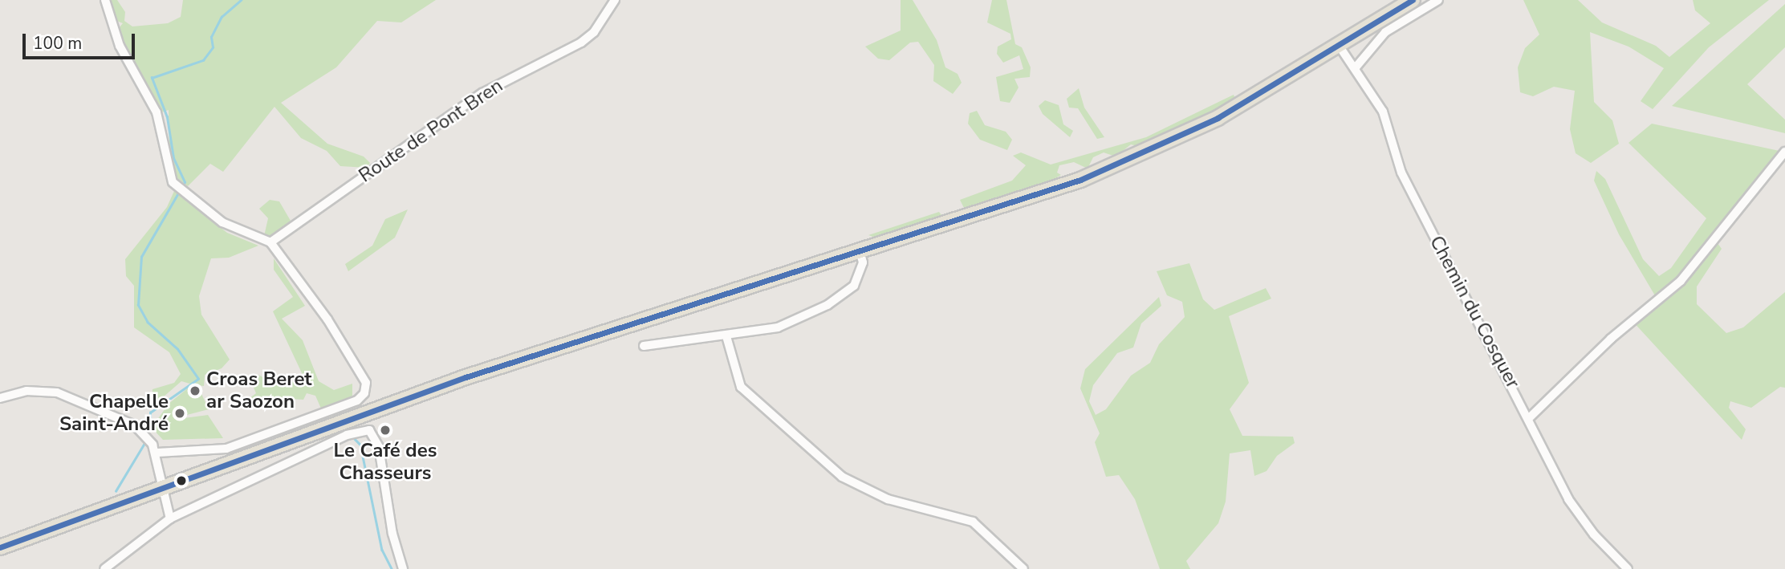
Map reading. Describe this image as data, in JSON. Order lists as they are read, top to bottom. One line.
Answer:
{"streets":{"street":["Route de Pont Bren","Chemin du Cosquer"]},"places":["Croas Beret ar Saozon","Chapelle Saint-André","Le Café des Chasseurs"],"scale_bar":"100 m"}
